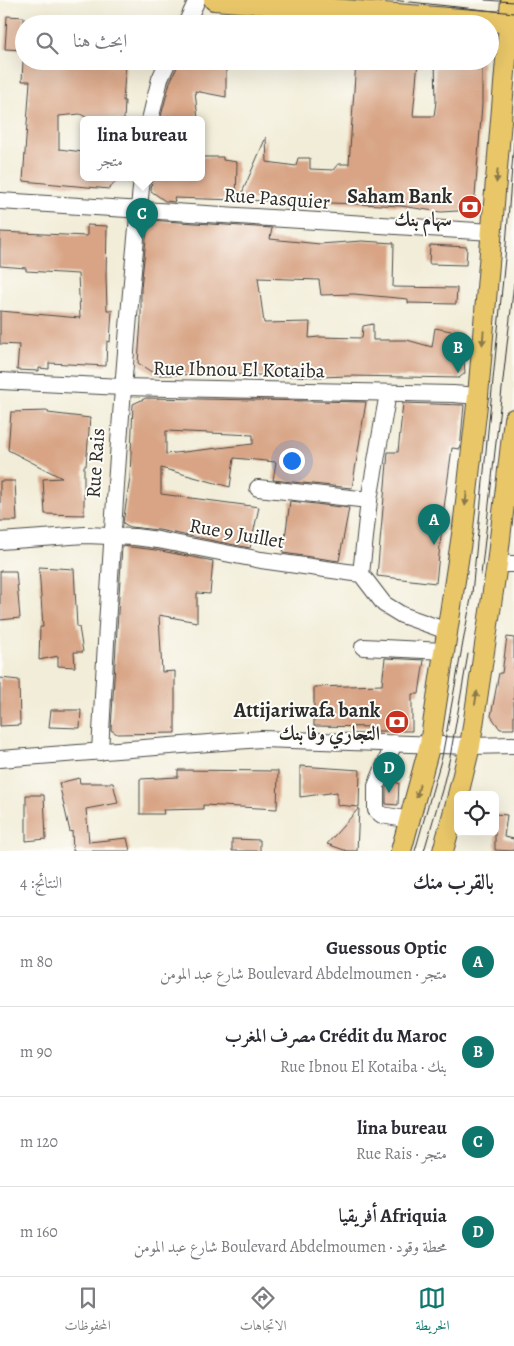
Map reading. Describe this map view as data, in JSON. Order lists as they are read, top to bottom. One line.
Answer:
{"streets":{"street":["Rue Pasquier","Rue Ibnou El Kotaiba","Rue Rais","Rue 9 Juillet"]},"crossings":[["Rue Pasquier","Rue Rais"],["Rue Ibnou El Kotaiba","Rue Rais"],["Rue Rais","Rue 9 Juillet"]],"places":{"bank":["Saham Bank سهام بنك","Attijariwafa bank التجاري وفا بنك"]},"page":{"search":"ابحث هنا","popup":["lina bureau","متجر"],"pins":["C","B","A","D"],"heading":["بالقرب منك","النتائج: 4"],"list":[{"mark":"A","name":"Guessous Optic","note":"متجر · Boulevard Abdelmoumen شارع عبد المومن","value":"80 m"},{"mark":"B","name":"Crédit du Maroc مصرف المغرب","note":"بنك · Rue Ibnou El Kotaiba","value":"90 m"},{"mark":"C","name":"lina bureau","note":"متجر · Rue Rais","value":"120 m"},{"mark":"D","name":"Afriquia أفريقيا","note":"محطة وقود · Boulevard Abdelmoumen شارع عبد المومن","value":"160 m"}],"nav":["الخريطة","الاتجاهات","المحفوظات"]}}
